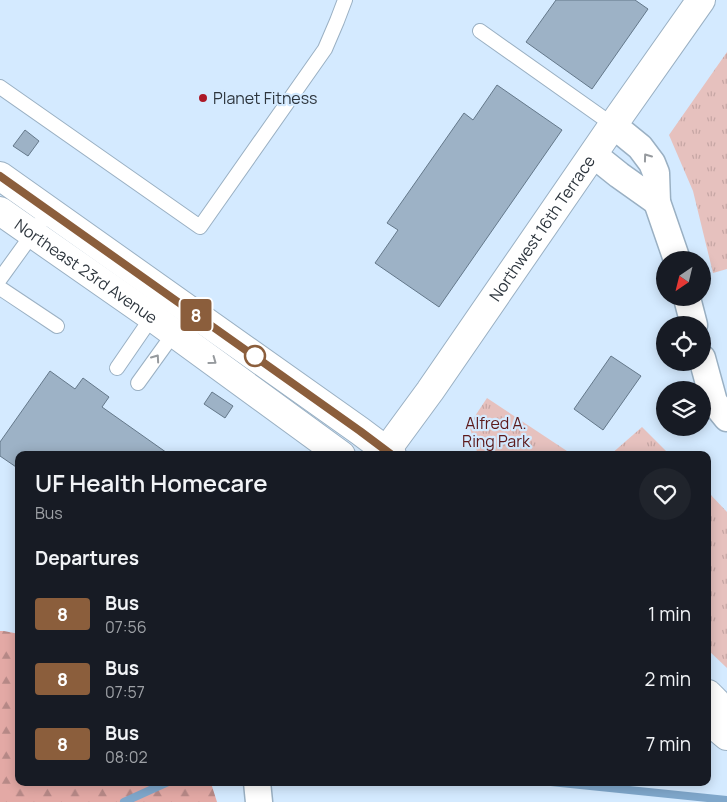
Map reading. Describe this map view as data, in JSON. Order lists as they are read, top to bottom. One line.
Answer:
{"streets":{"street":["Northwest 16th Terrace","Northeast 23rd Avenue"]},"parks":["Alfred A. Ring Park"],"places":["Planet Fitness"],"lines":["bus line 8"],"north":"bottom left","page":{"on_map":"8","heading":[["UF Health Homecare","Bus"],"Departures"],"list":[{"mark":"8","name":"Bus","note":"07:56","value":"1 min"},{"mark":"8","name":"Bus","note":"07:57","value":"2 min"},{"mark":"8","name":"Bus","note":"08:02","value":"7 min"}]}}
